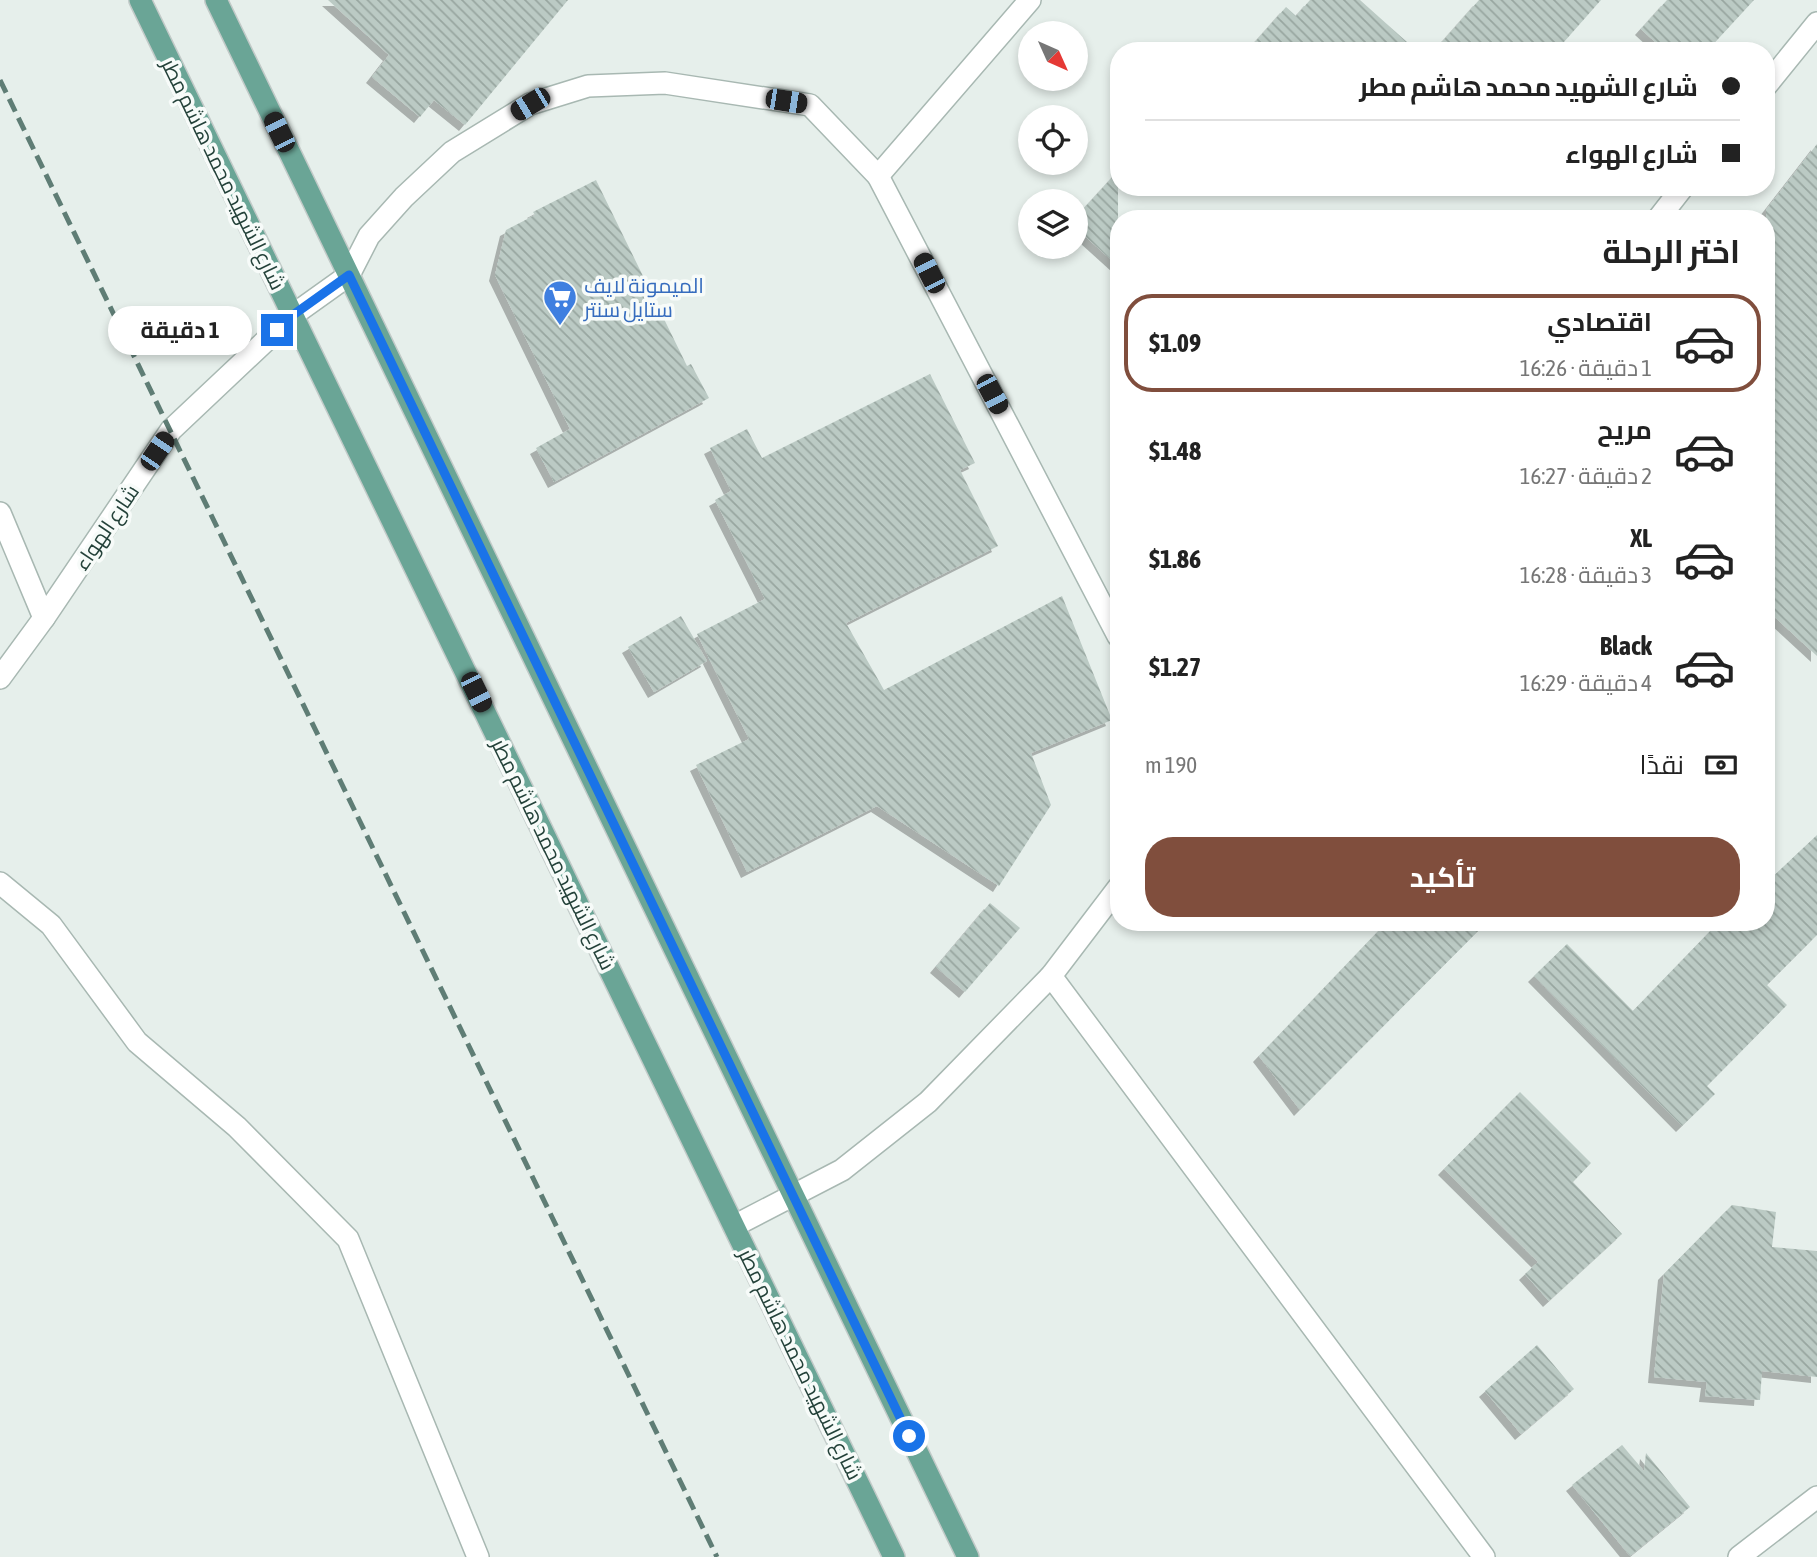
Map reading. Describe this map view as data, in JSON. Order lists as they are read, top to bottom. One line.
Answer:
{"streets":{"main road":["شارع الشهيد محمد هاشم مطر"],"street":["شارع الهواء"]},"crossings":[["شارع الشهيد محمد هاشم مطر","شارع الهواء"]],"places":{"supermarket":["الميمونة لايف ستايل سنتر"]},"north":"bottom right","page":{"banner":["شارع الشهيد محمد هاشم مطر","شارع الهواء"],"heading":"اختر الرحلة","list":[{"name":"اقتصادي","note":"1 دقيقة · 16:26","value":"$1.09"},{"name":"مريح","note":"2 دقيقة · 16:27","value":"$1.48"},{"name":"XL","note":"3 دقيقة · 16:28","value":"$1.86"},{"name":"Black","note":"4 دقيقة · 16:29","value":"$1.27"}],"bubble":"1 دقيقة","pay":["نقدًا","190 m"],"buttons":"تأكيد"}}
